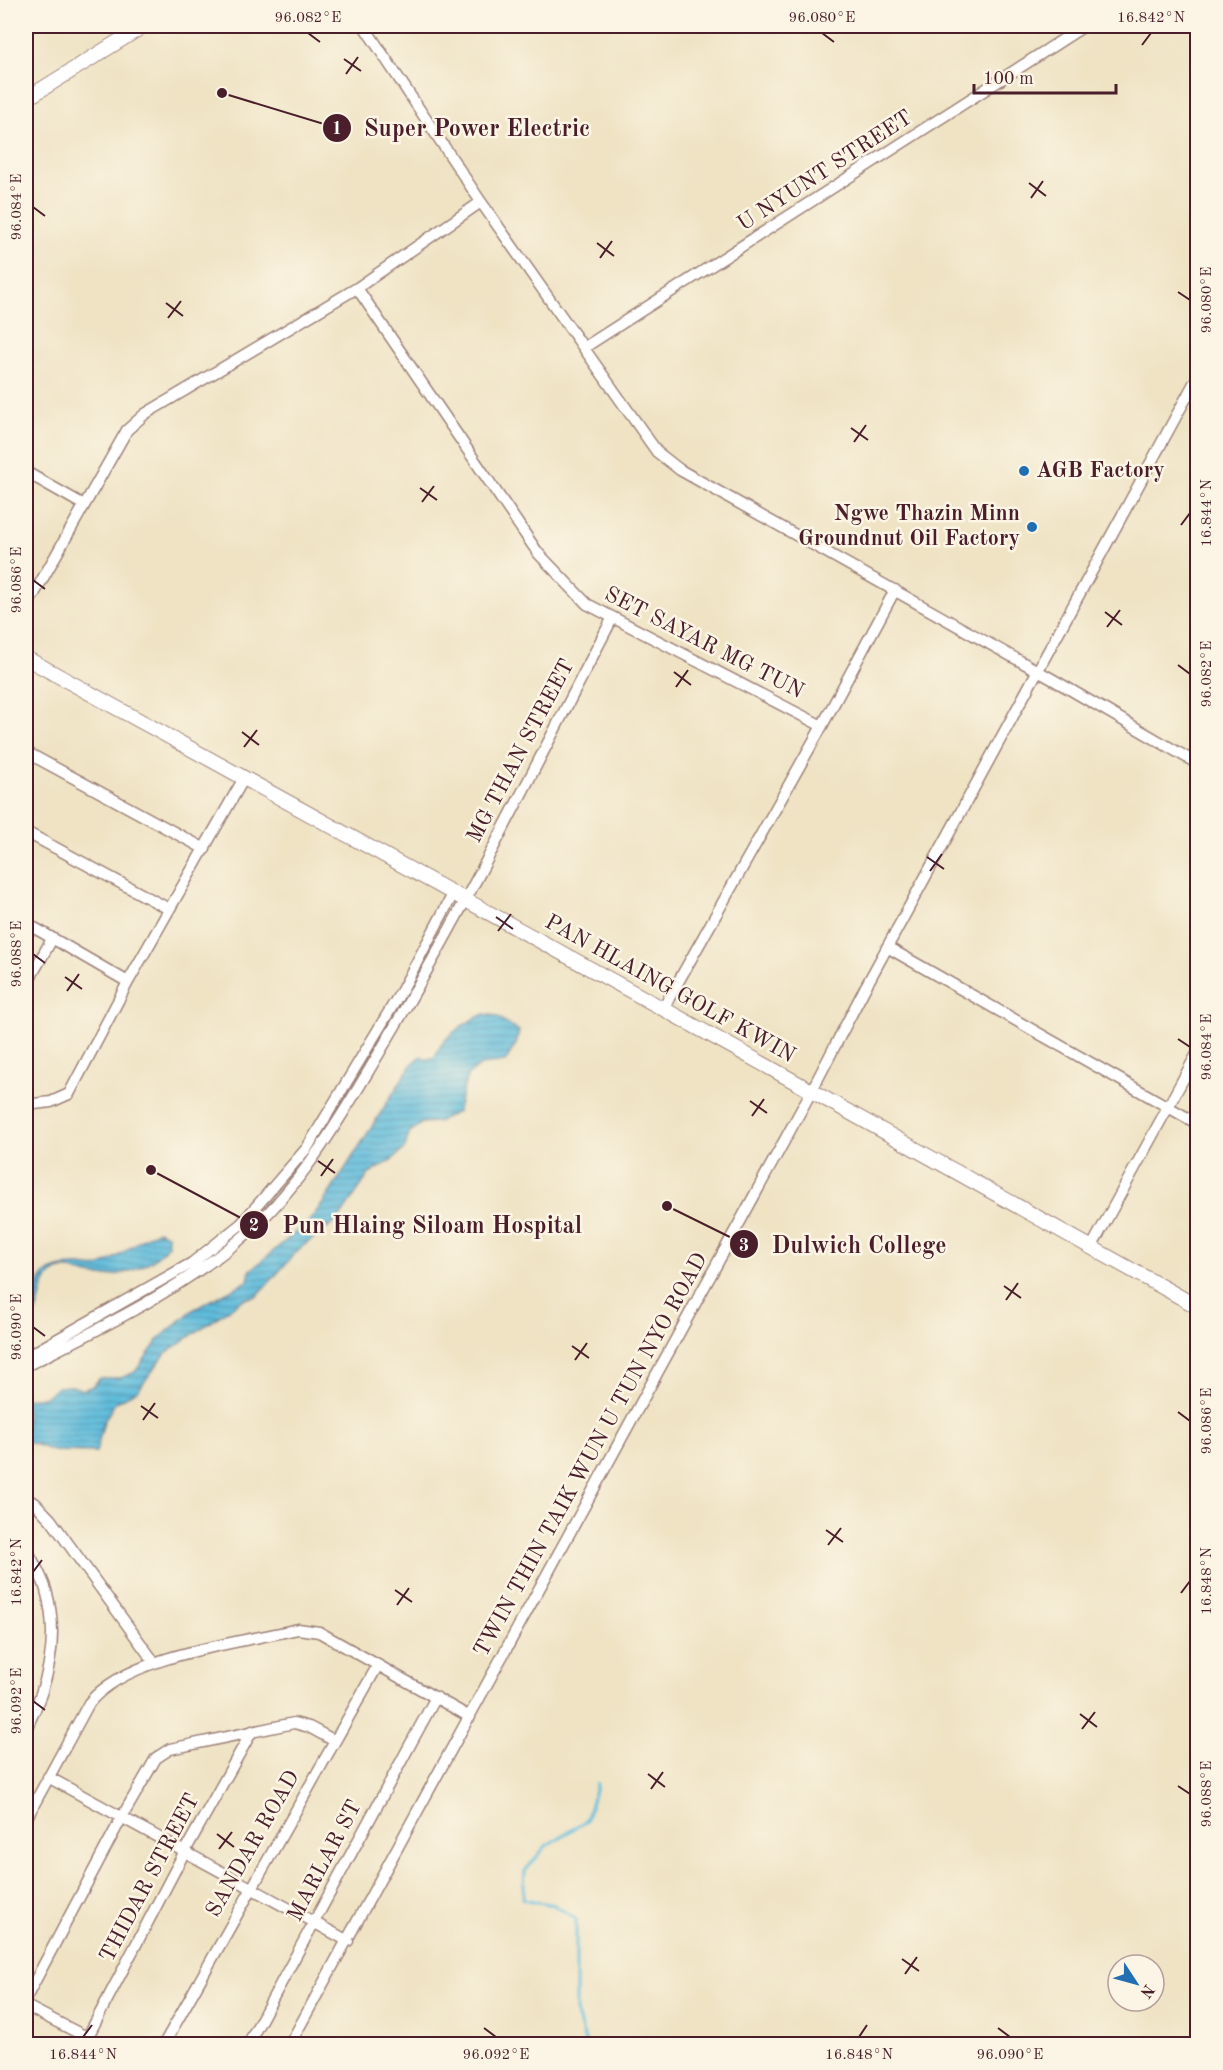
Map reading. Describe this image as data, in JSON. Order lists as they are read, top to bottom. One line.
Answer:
{"streets":{"street":["U NYUNT STREET","SET SAYAR MG TUN","MG THAN STREET","PAN HLAING GOLF KWIN","TWIN THIN TAIK WUN U TUN NYO ROAD","SANDAR ROAD","MARLAR ST","THIDAR STREET"]},"crossings":[["SET SAYAR MG TUN","MG THAN STREET"],["MG THAN STREET","PAN HLAING GOLF KWIN"],["PAN HLAING GOLF KWIN","TWIN THIN TAIK WUN U TUN NYO ROAD"]],"places":["Super Power Electric","AGB Factory","Ngwe Thazin Minn Groundnut Oil Factory","Pun Hlaing Siloam Hospital","Dulwich College"],"scale_bar":"100 m","north":"bottom right","coordinates":["96.082°E","96.080°E","16.842°N","96.084°E","16.844°N","96.086°E","96.088°E","96.090°E","16.848°N","96.092°E"]}
